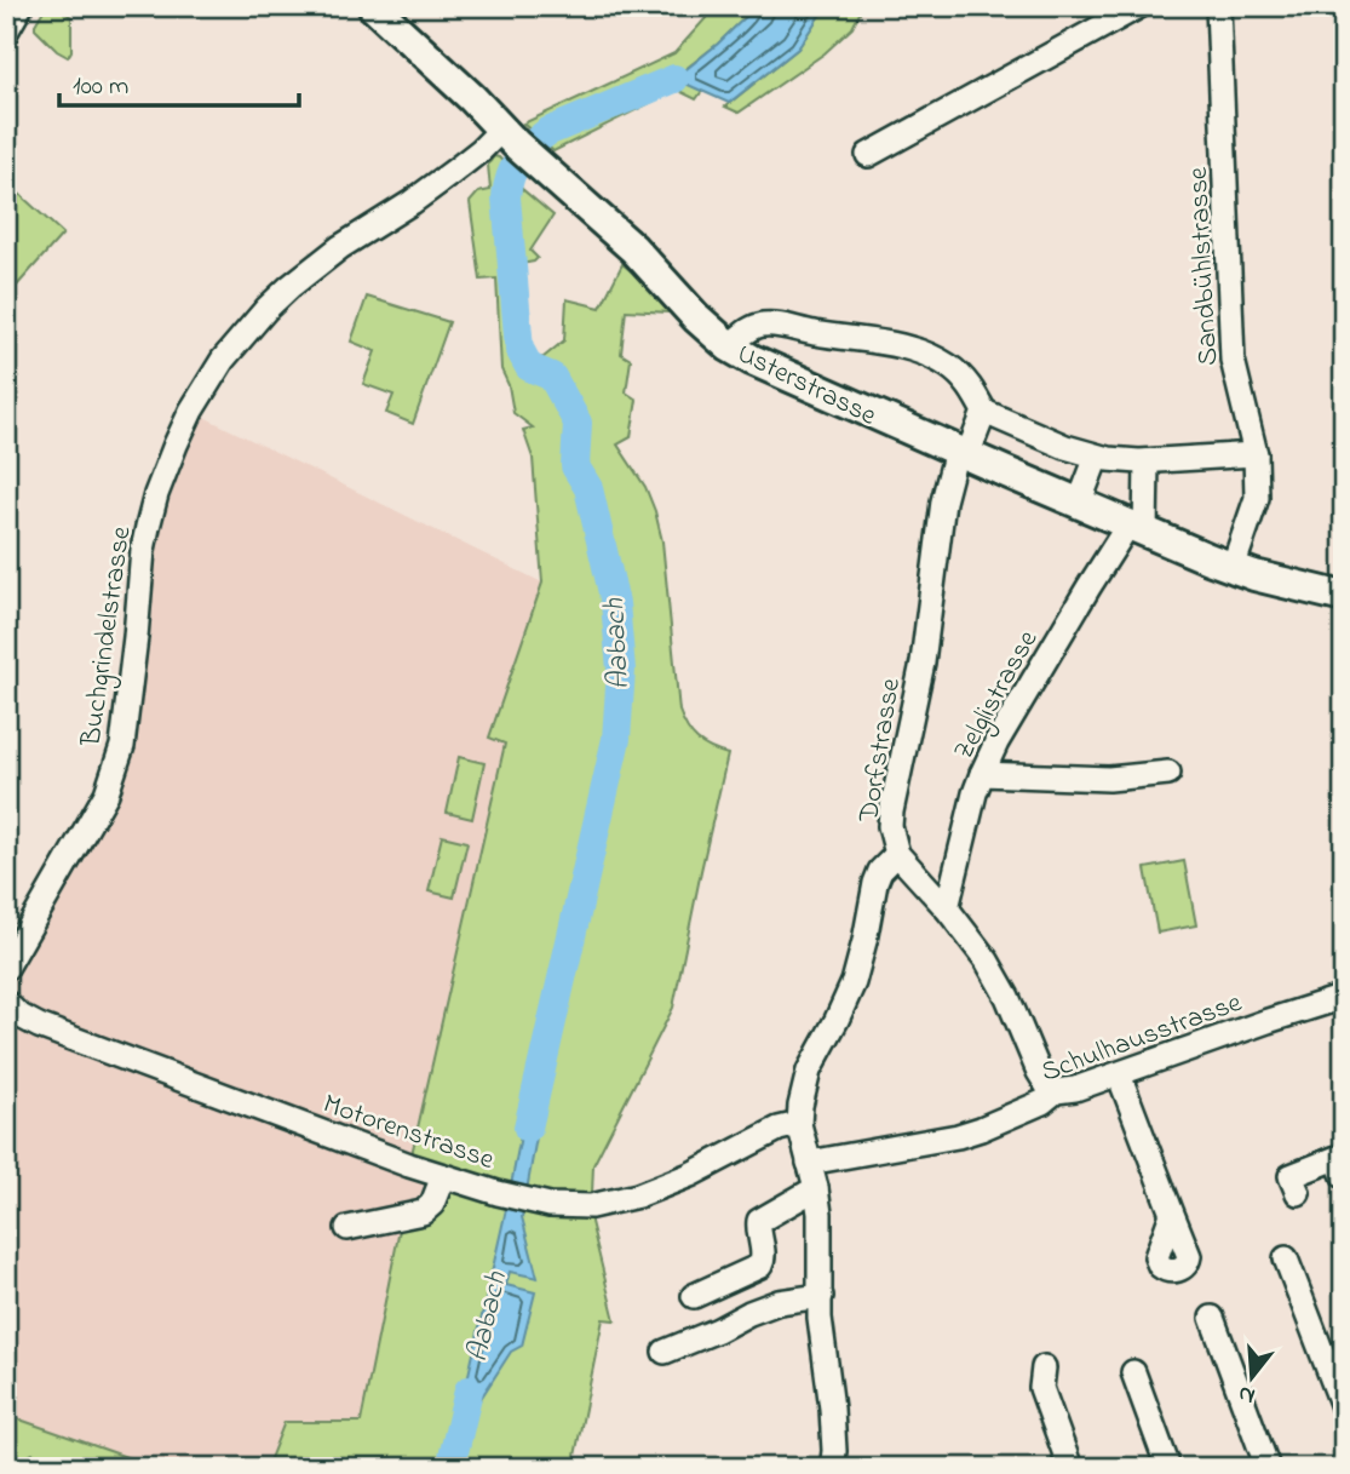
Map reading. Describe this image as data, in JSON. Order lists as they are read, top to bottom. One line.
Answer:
{"streets":{"main road":["Usterstrasse"],"street":["Sandbühlstrasse","Buchgrindelstrasse","Zelglistrasse","Dorfstrasse","Schulhausstrasse","Motorenstrasse"]},"crossings":[["Sandbühlstrasse","Usterstrasse"],["Usterstrasse","Buchgrindelstrasse"],["Usterstrasse","Zelglistrasse"],["Usterstrasse","Dorfstrasse"],["Dorfstrasse","Schulhausstrasse"],["Dorfstrasse","Motorenstrasse"]],"water":["Aabach"],"scale_bar":"100 m","north":"bottom"}
